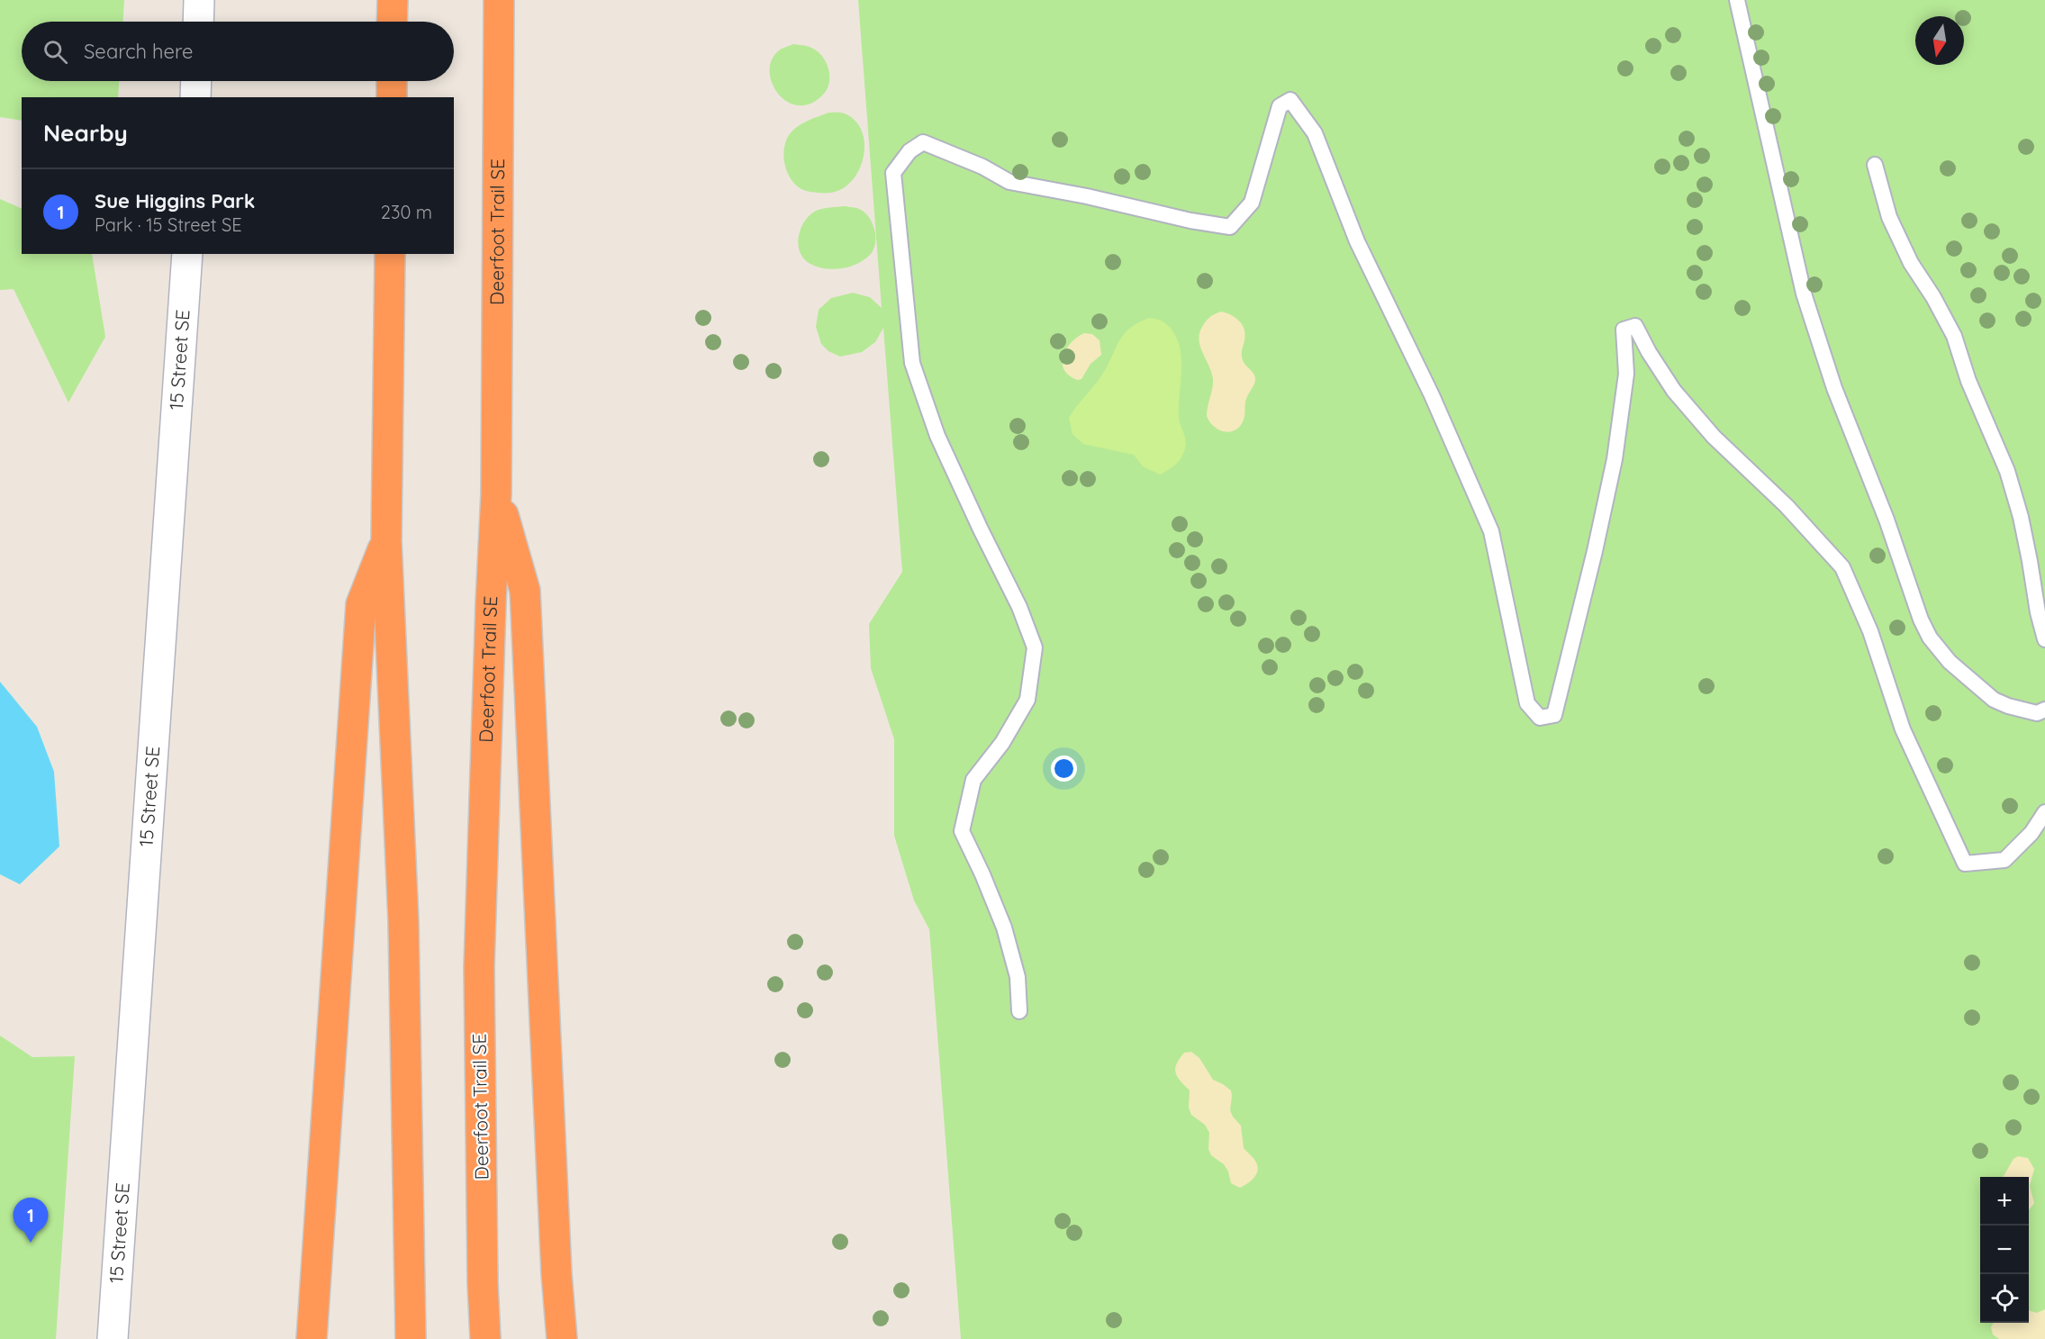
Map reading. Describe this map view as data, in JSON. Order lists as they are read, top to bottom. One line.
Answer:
{"streets":{"highway":["Deerfoot Trail SE"],"street":["15 Street SE"]},"north":"bottom","page":{"search":"Search here","heading":"Nearby","list":[{"mark":"1","name":"Sue Higgins Park","note":"Park · 15 Street SE","value":"230 m"}],"map_buttons":["+","−"],"pins":"1"}}
